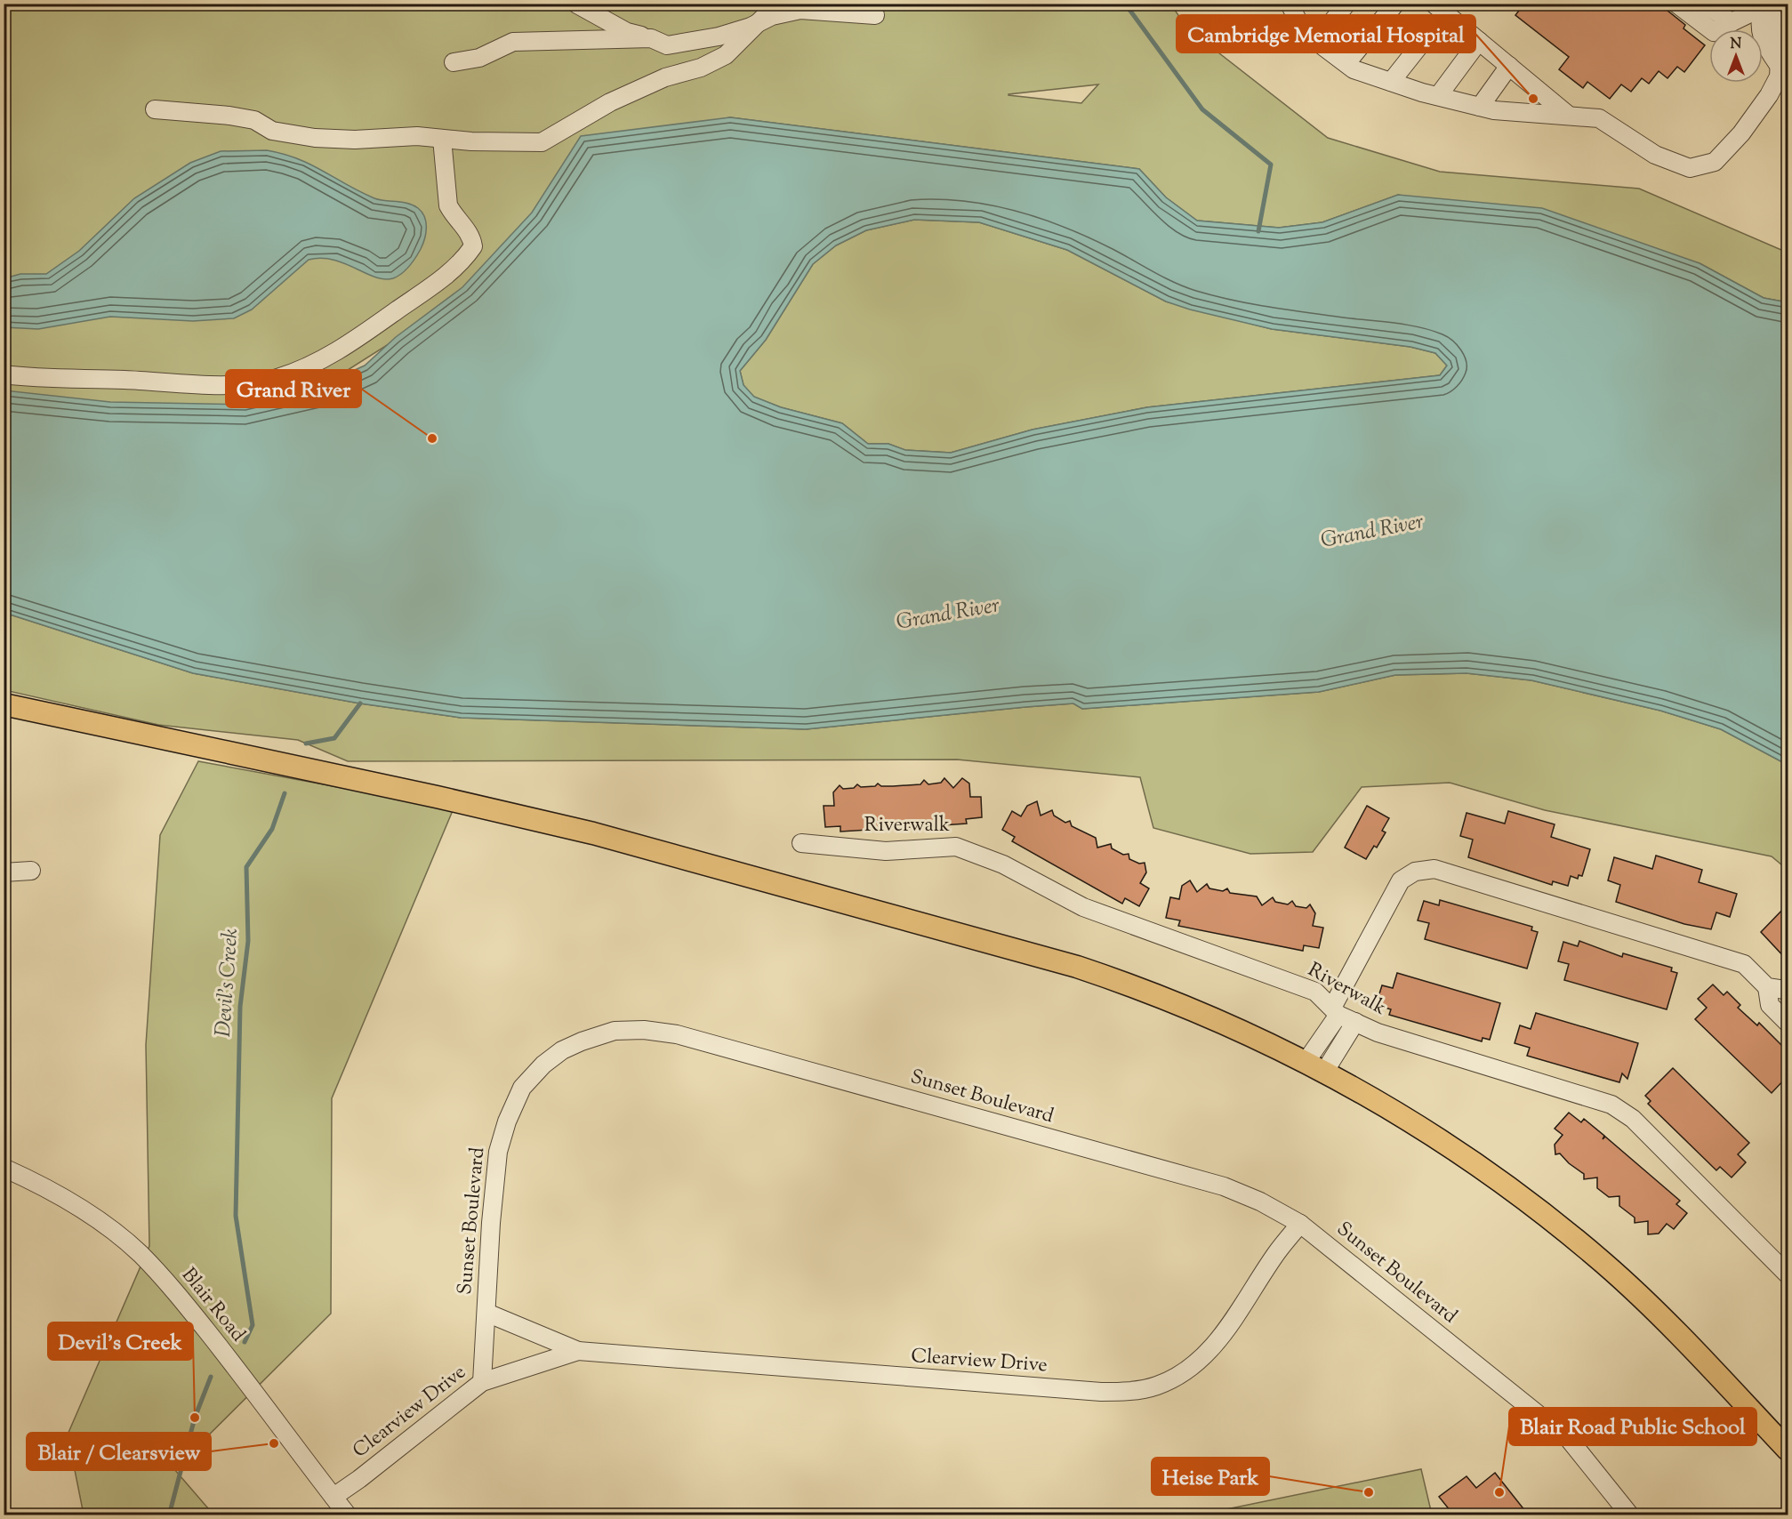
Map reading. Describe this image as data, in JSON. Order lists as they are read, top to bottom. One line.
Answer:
{"streets":{"street":["Riverwalk","Sunset Boulevard","Blair Road","Clearview Drive"]},"crossings":[["Sunset Boulevard","Clearview Drive"],["Blair Road","Clearview Drive"]],"water":["Grand River","Devil's Creek"],"places":["Cambridge Memorial Hospital","Grand River","Devil's Creek","Blair / Clearsview","Heise Park","Blair Road Public School"],"north":"top"}
